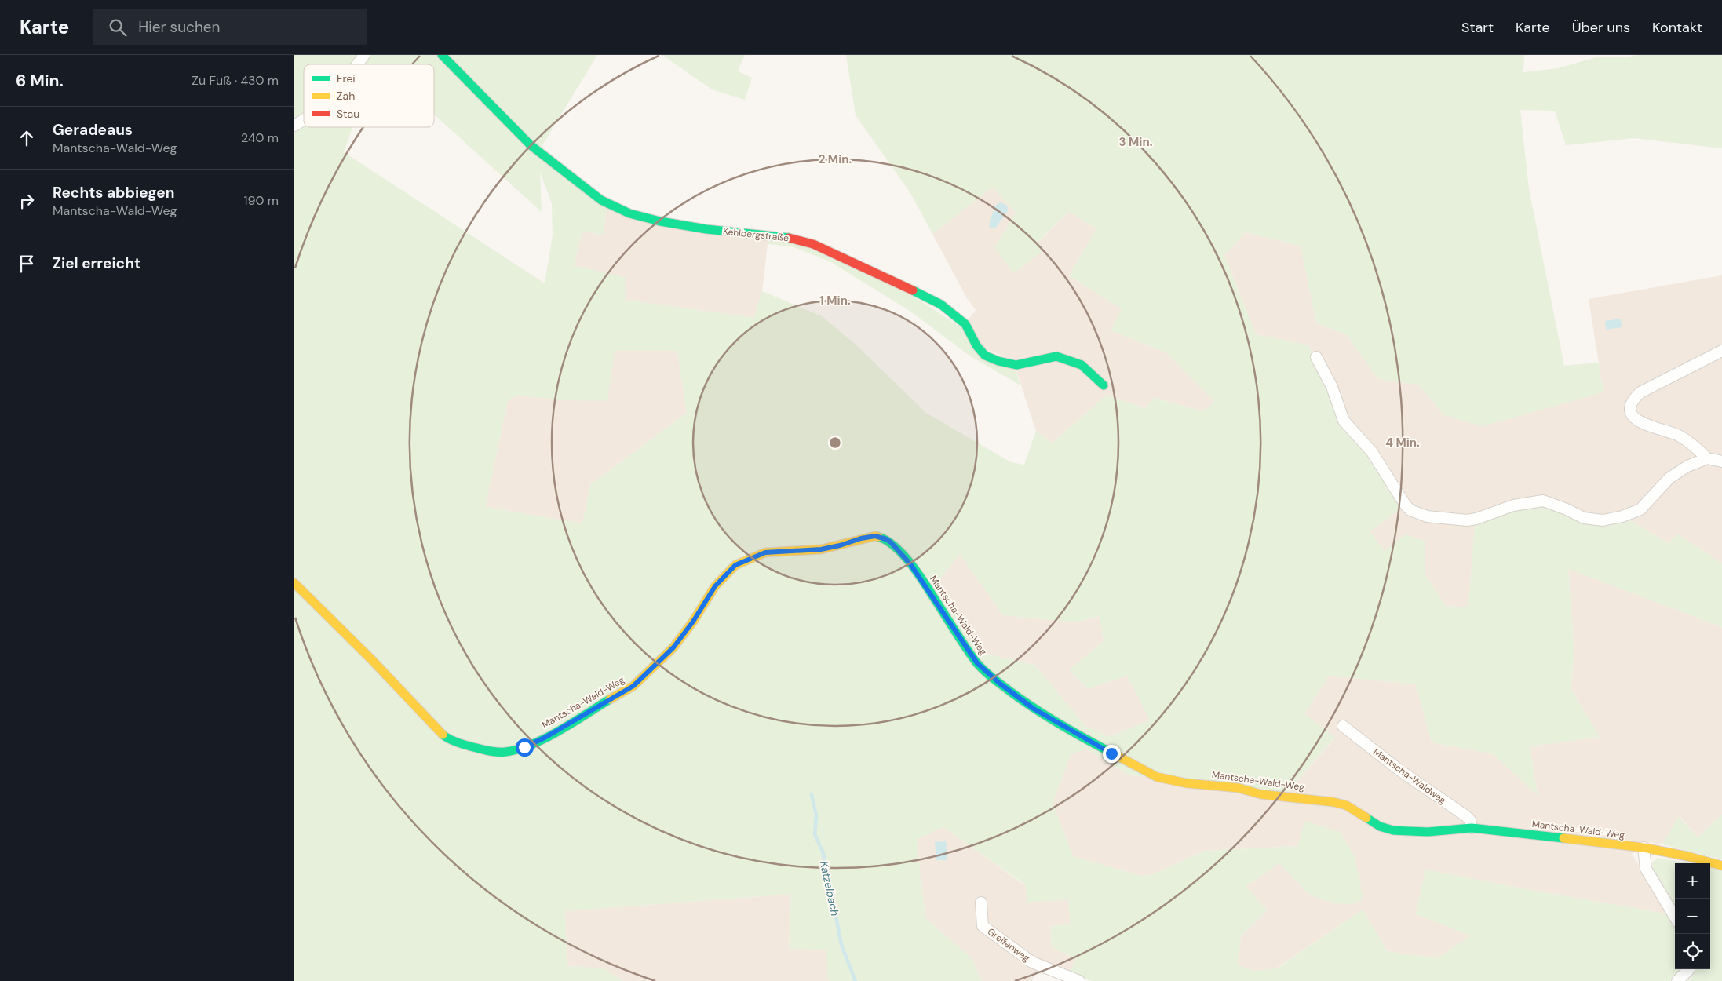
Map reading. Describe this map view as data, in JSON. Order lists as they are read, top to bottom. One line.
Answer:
{"streets":{"street":["Kehlbergstraße","Mantscha-Wald-Weg","Mantscha-Waldweg","Greifenweg"]},"crossings":[["Mantscha-Wald-Weg","Mantscha-Waldweg"]],"water":["Katzelbach"],"legend":["Frei","Zäh","Stau"],"page":{"header":"Karte","search":"Hier suchen","nav":["Start","Karte","Über uns","Kontakt"],"heading":["6 Min.","Zu Fuß · 430 m"],"list":[["Geradeaus","Mantscha-Wald-Weg","240 m"],["Rechts abbiegen","Mantscha-Wald-Weg","190 m"],"Ziel erreicht"],"map_buttons":["+","−"]},"rings":["3 Min.","2 Min.","1 Min.","4 Min."]}
